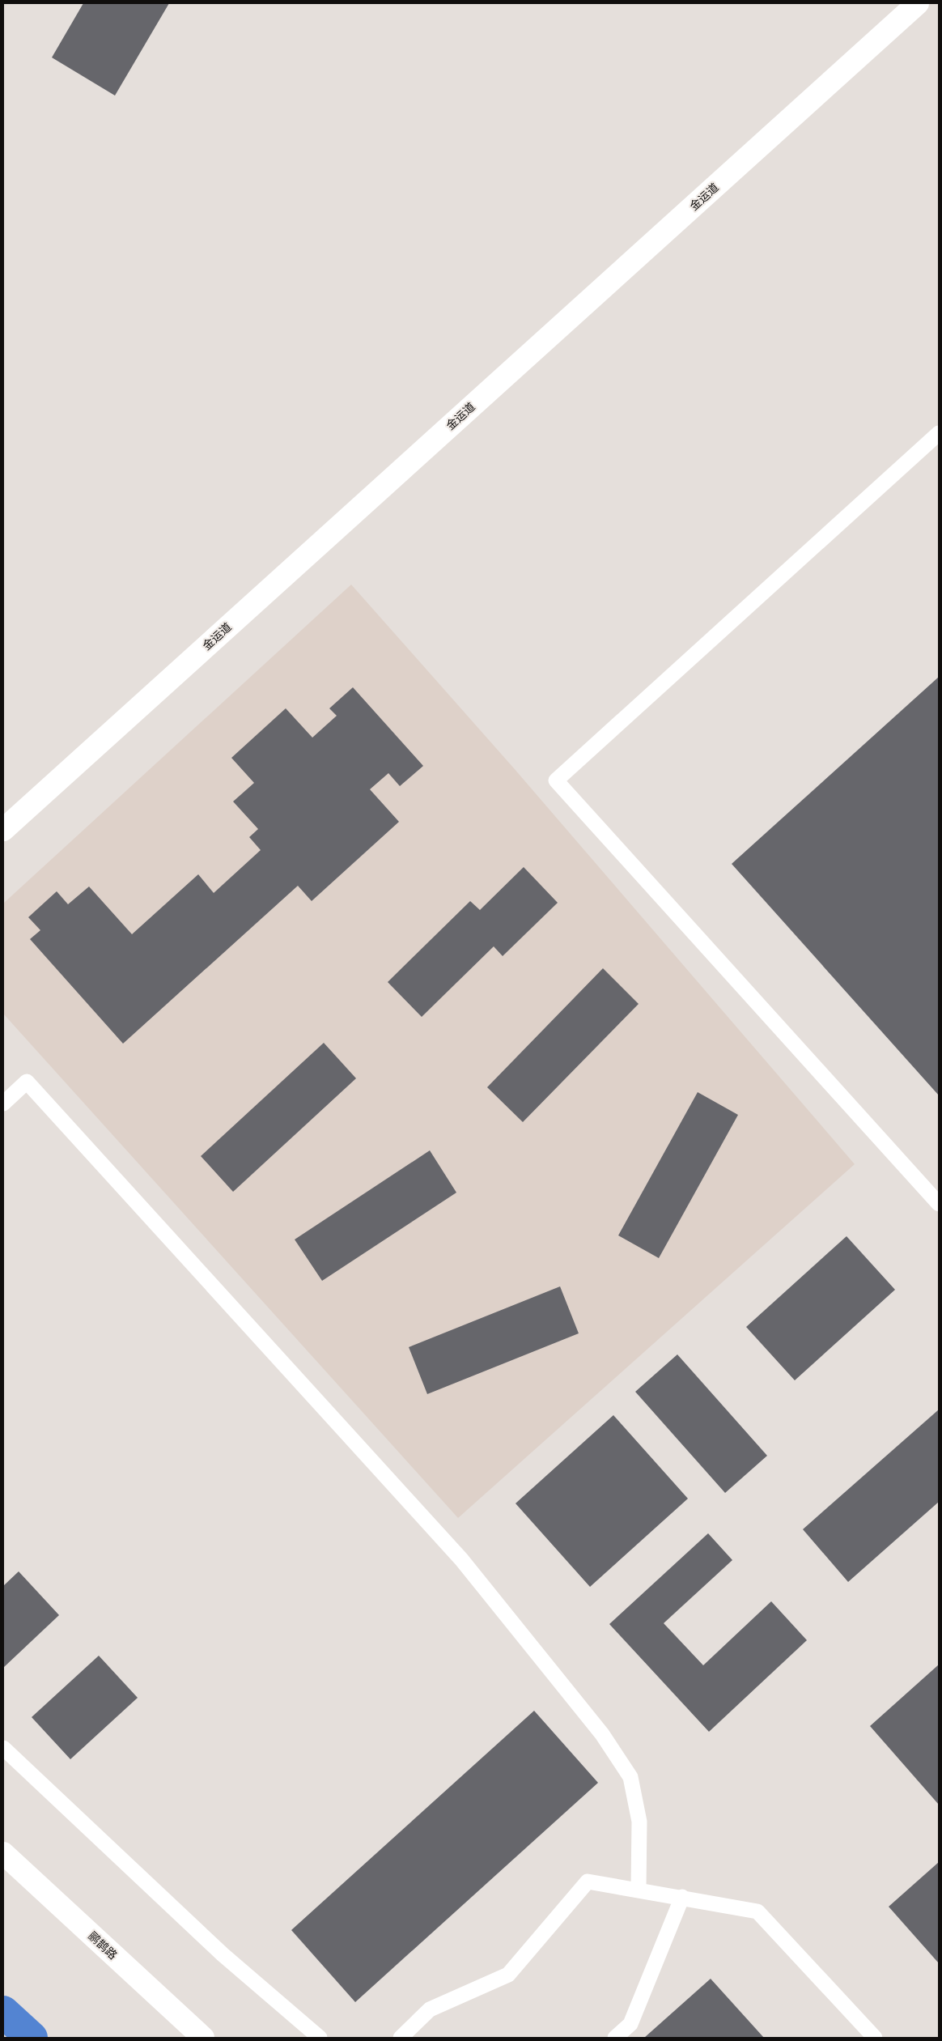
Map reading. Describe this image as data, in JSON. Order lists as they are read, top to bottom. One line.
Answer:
{"streets":{"street":["金运道","鹂鹊路"]}}
